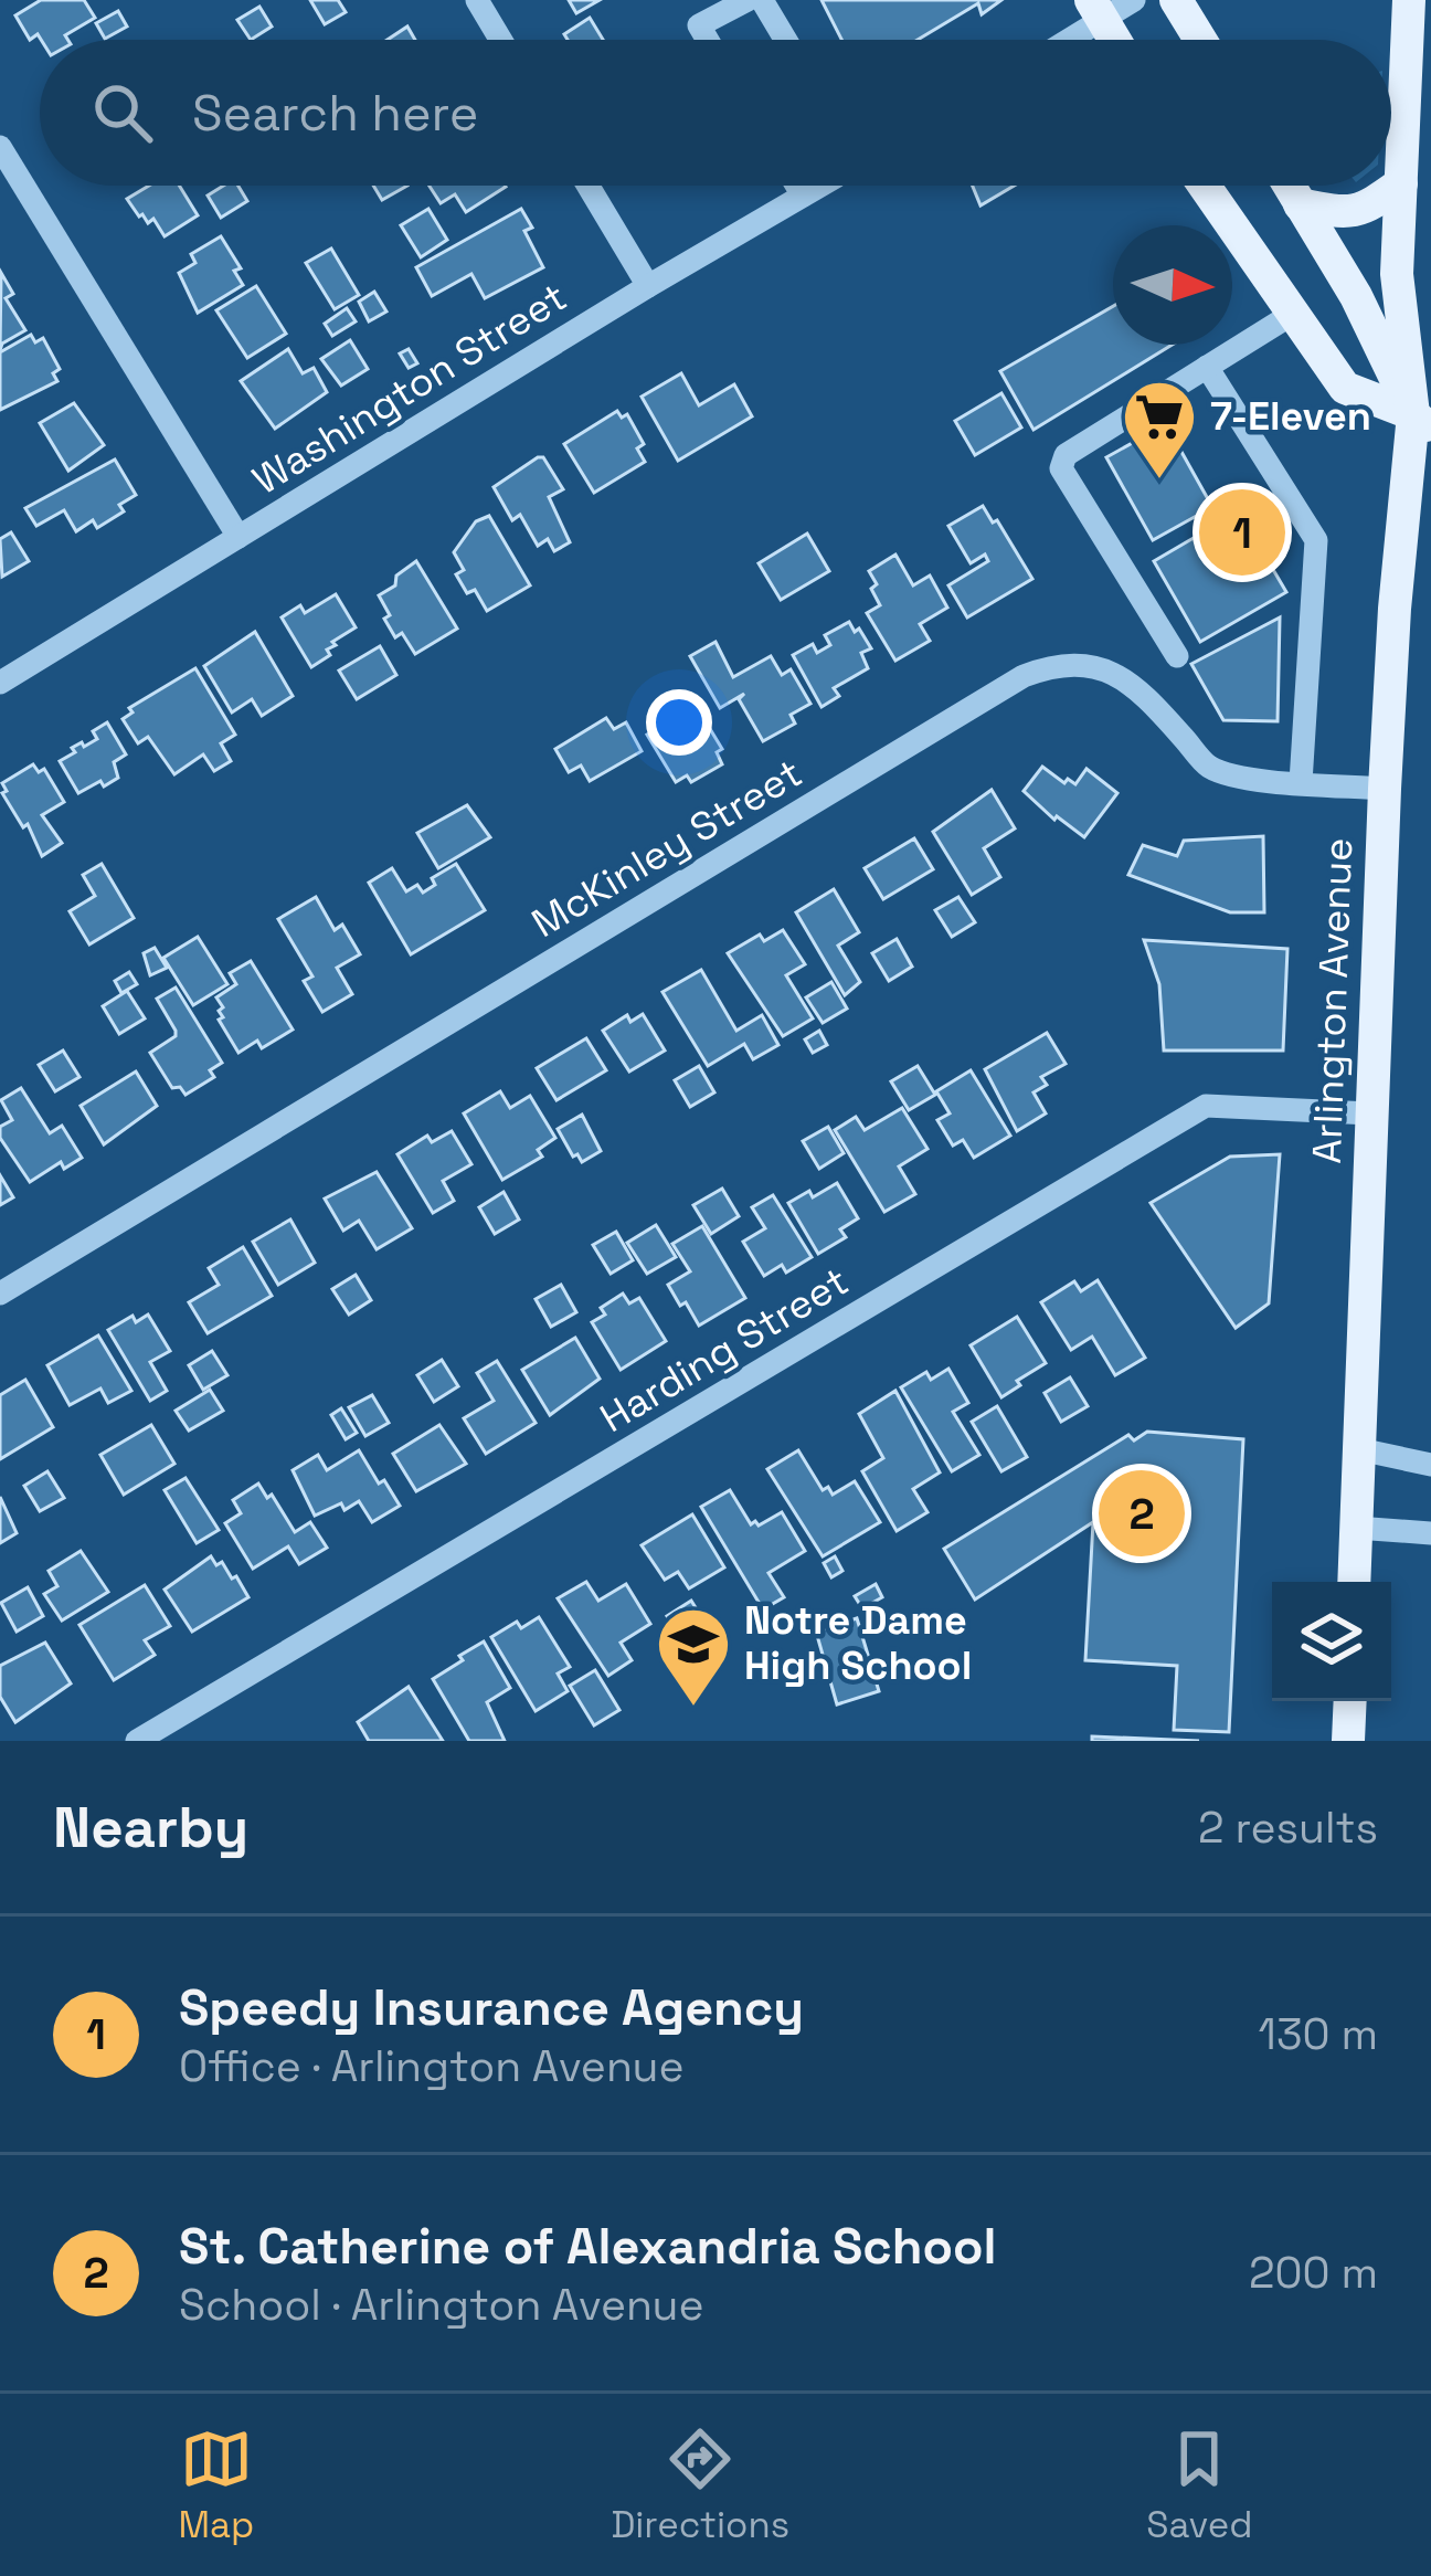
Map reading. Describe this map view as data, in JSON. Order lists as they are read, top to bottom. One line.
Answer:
{"streets":{"main road":["Arlington Avenue"],"street":["Washington Street","McKinley Street","Harding Street"]},"crossings":[["McKinley Street","Arlington Avenue"],["Arlington Avenue","Harding Street"]],"places":{"supermarket":["7-Eleven"],"school or university":["Notre Dame High School"]},"north":"right","page":{"search":"Search here","pins":["1","2"],"heading":["Nearby","2 results"],"list":[{"mark":"1","name":"Speedy Insurance Agency","note":"Office · Arlington Avenue","value":"130 m"},{"mark":"2","name":"St. Catherine of Alexandria School","note":"School · Arlington Avenue","value":"200 m"}],"nav":["Map","Directions","Saved"]}}
